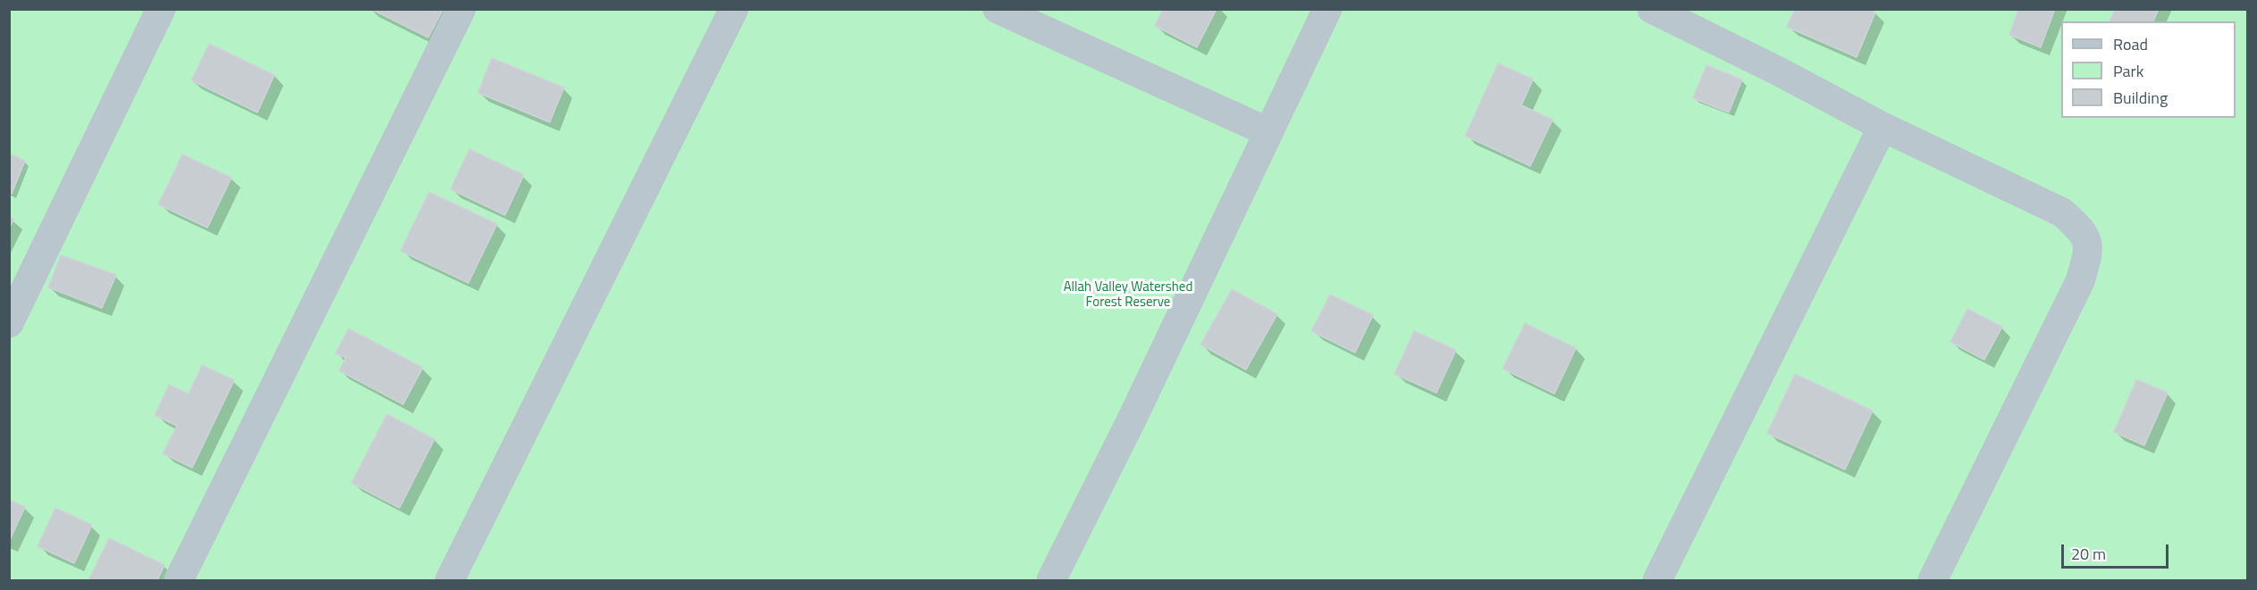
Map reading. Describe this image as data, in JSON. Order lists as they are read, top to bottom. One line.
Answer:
{"parks":["Allah Valley Watershed Forest Reserve"],"legend":["Road","Park","Building"],"scale_bar":"20 m"}
